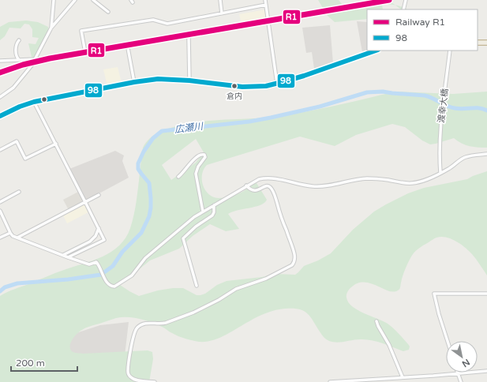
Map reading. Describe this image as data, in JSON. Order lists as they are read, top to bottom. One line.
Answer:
{"streets":{"street":["渡幸大橋"]},"water":["広瀬川"],"places":["倉内"],"lines":["rail line R1","transit line 98"],"legend":["Railway R1","98"],"scale_bar":"200 m","north":"bottom right"}
